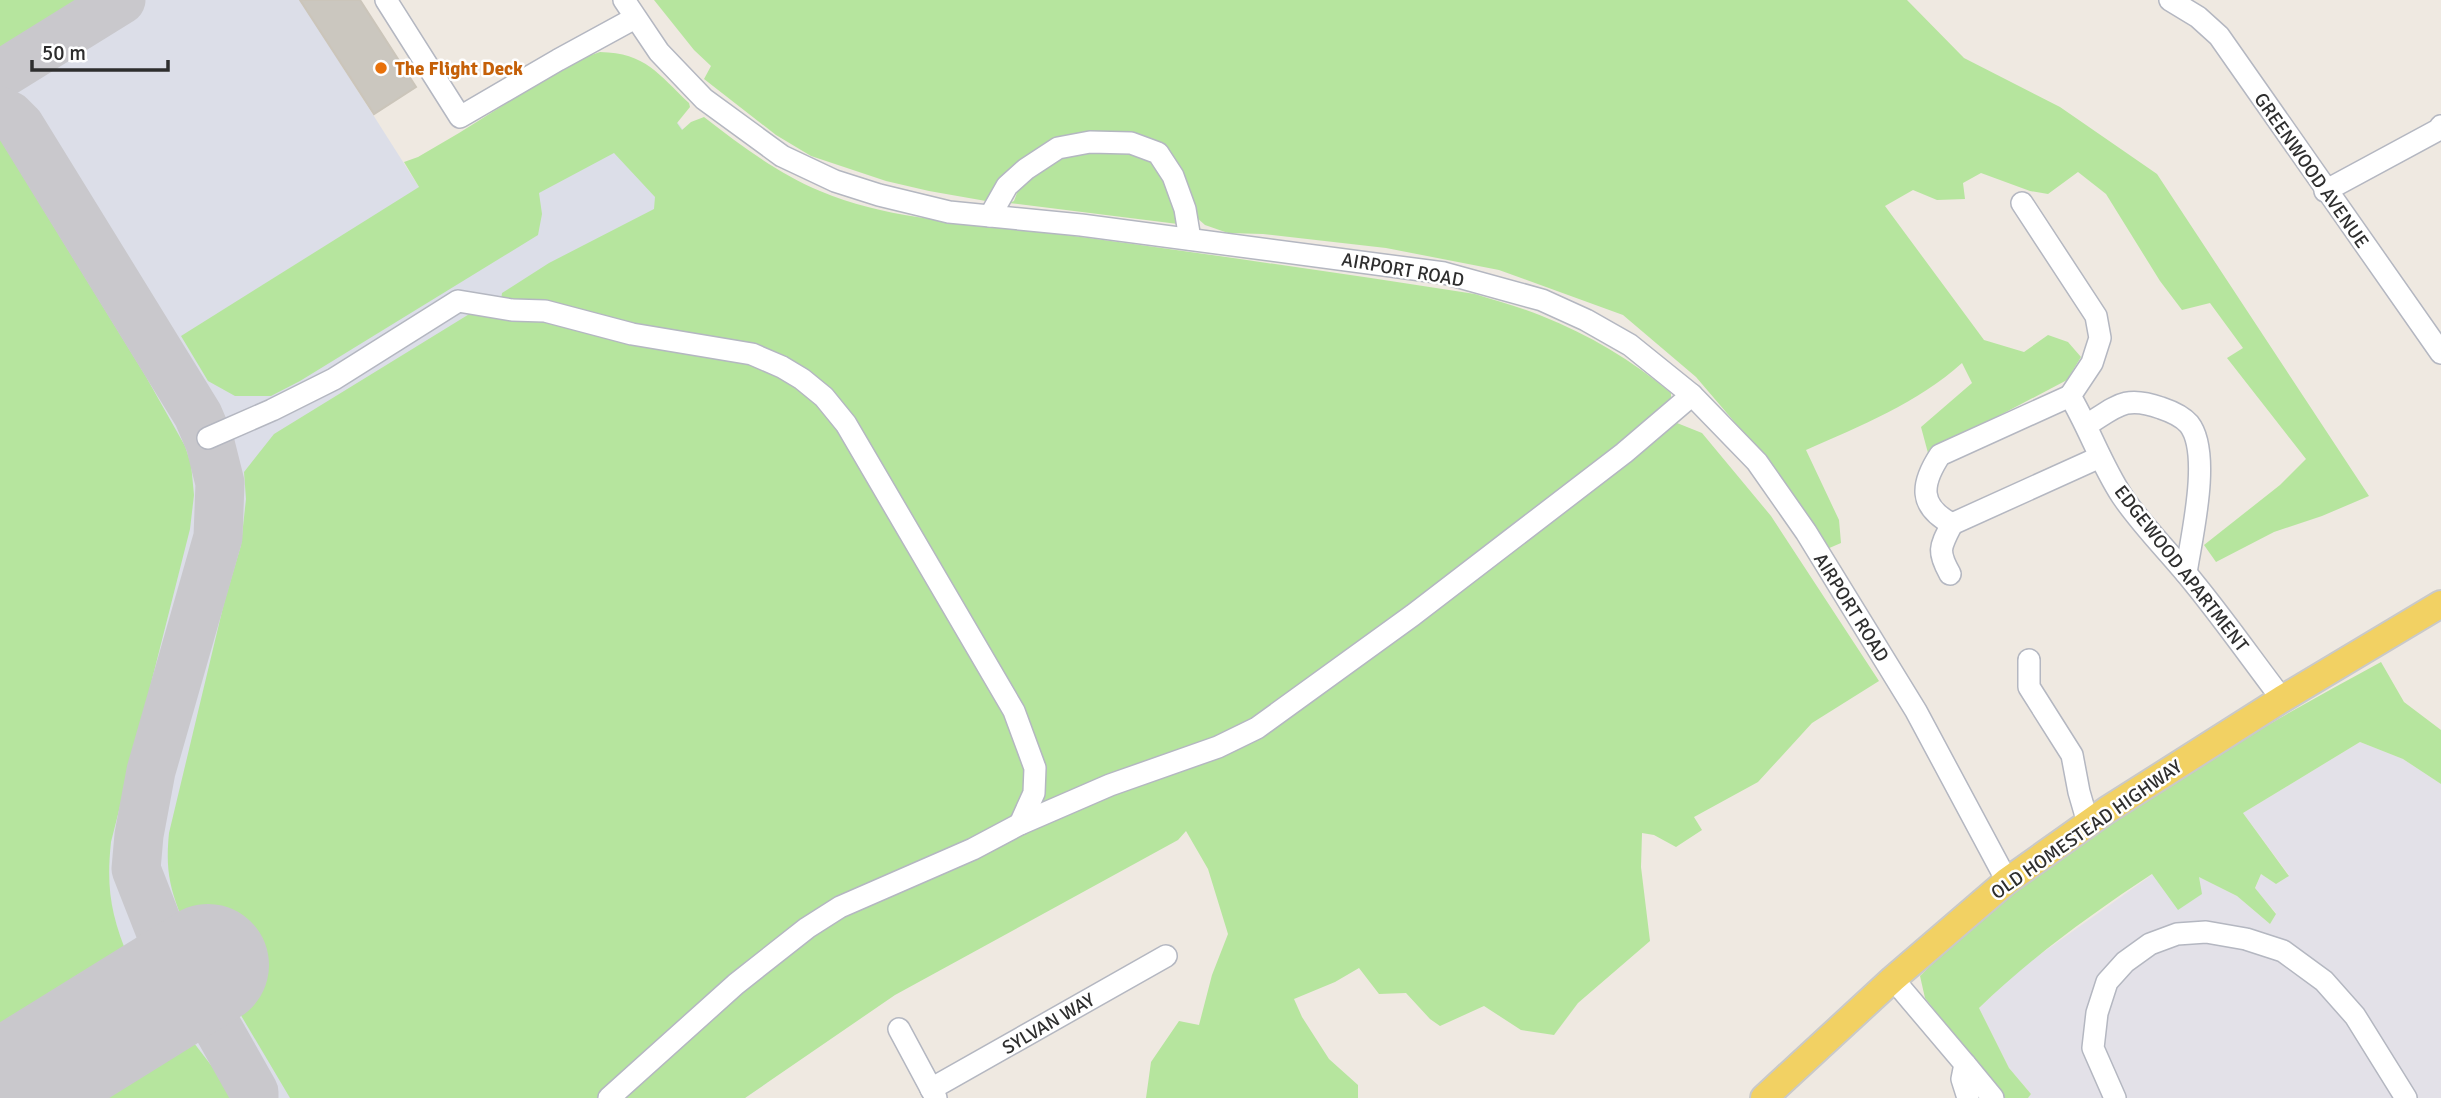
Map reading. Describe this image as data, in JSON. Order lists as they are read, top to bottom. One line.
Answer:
{"streets":{"main road":["OLD HOMESTEAD HIGHWAY"],"street":["GREENWOOD AVENUE","AIRPORT ROAD","EDGEWOOD APARTMENT","SYLVAN WAY"]},"crossings":[["AIRPORT ROAD","OLD HOMESTEAD HIGHWAY"],["EDGEWOOD APARTMENT","OLD HOMESTEAD HIGHWAY"]],"places":["The Flight Deck"],"scale_bar":"50 m"}
